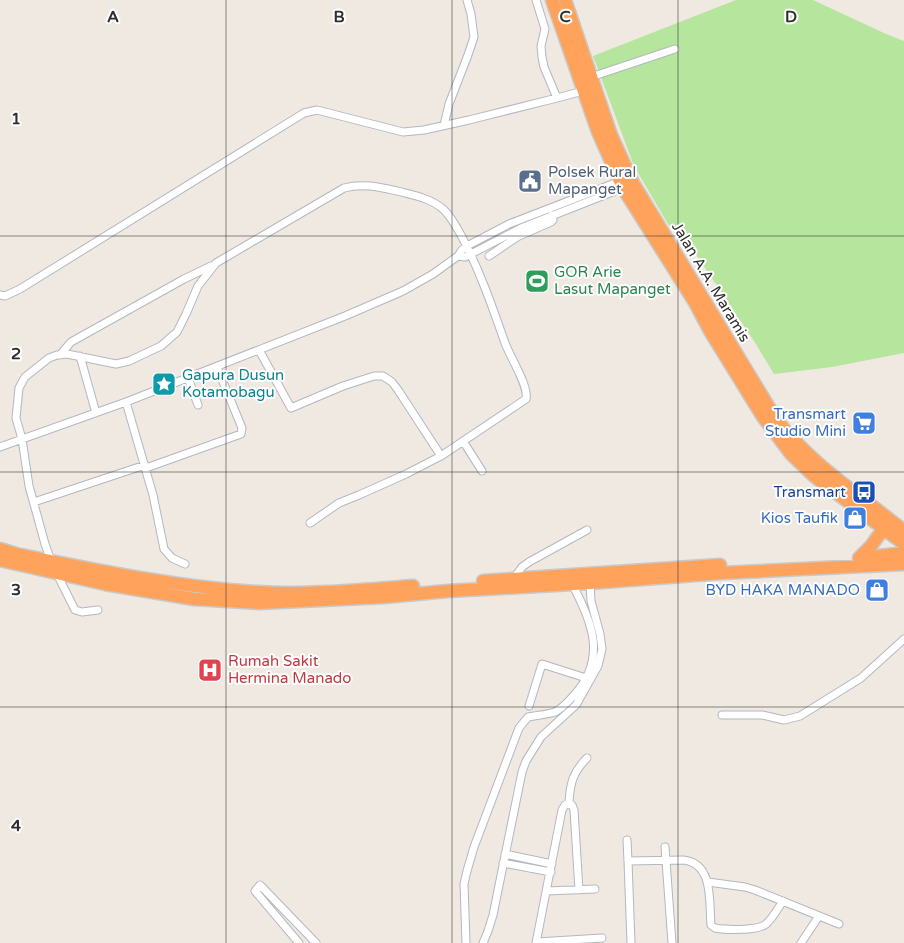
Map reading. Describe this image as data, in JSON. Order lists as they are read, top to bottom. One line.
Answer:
{"streets":{"highway":["Jalan A.A. Maramis"]},"places":{"public building":["Polsek Rural Mapanget"],"sports":["GOR Arie Lasut Mapanget"],"place":["Gapura Dusun Kotamobagu"],"supermarket":["Transmart Studio Mini"],"bus stop":["Transmart"],"shop":["Kios Taufik","BYD HAKA MANADO"],"hospital":["Rumah Sakit Hermina Manado"]},"grid":{"columns":["A","B","C","D"],"rows":["1","2","3","4"]}}
